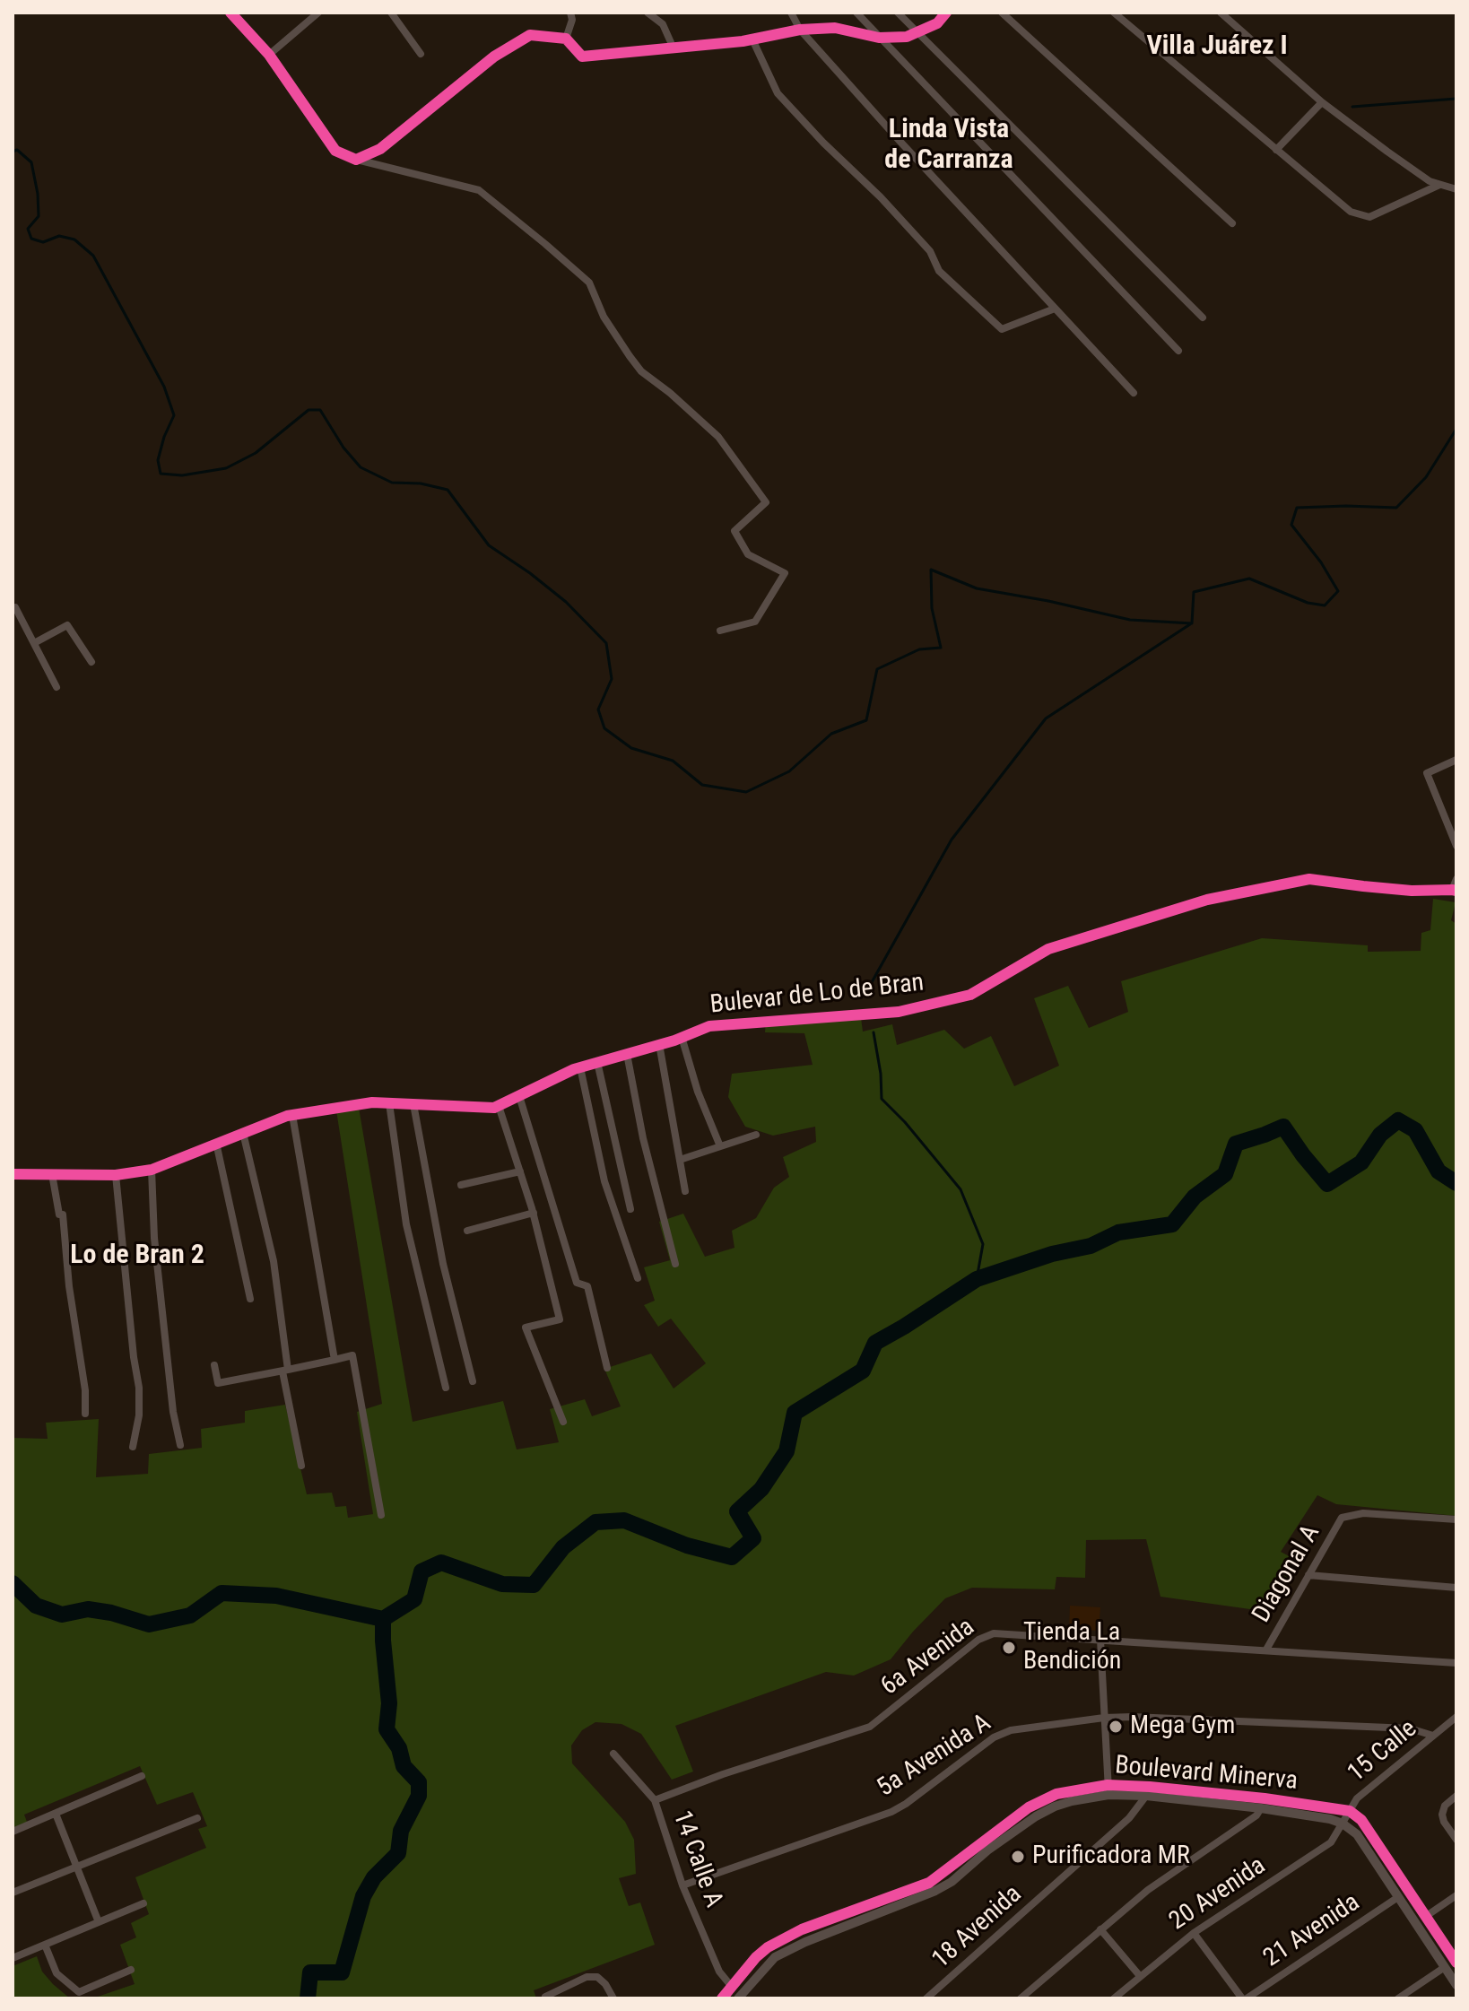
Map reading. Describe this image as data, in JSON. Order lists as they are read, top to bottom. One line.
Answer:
{"streets":{"street":["Bulevar de Lo de Bran","Diagonal A","6a Avenida","15 Calle","5a Avenida A","Boulevard Minerva","14 Calle A","20 Avenida","18 Avenida","21 Avenida"]},"crossings":[["Diagonal A","6a Avenida"],["6a Avenida","14 Calle A"],["15 Calle","5a Avenida A"],["15 Calle","Boulevard Minerva"],["15 Calle","20 Avenida"],["5a Avenida A","14 Calle A"],["Boulevard Minerva","14 Calle A"],["Boulevard Minerva","20 Avenida"],["Boulevard Minerva","18 Avenida"]],"districts":["Villa Juárez I","Linda Vista de Carranza","Lo de Bran 2"],"places":["Tienda La Bendición","Mega Gym","Purificadora MR"]}
